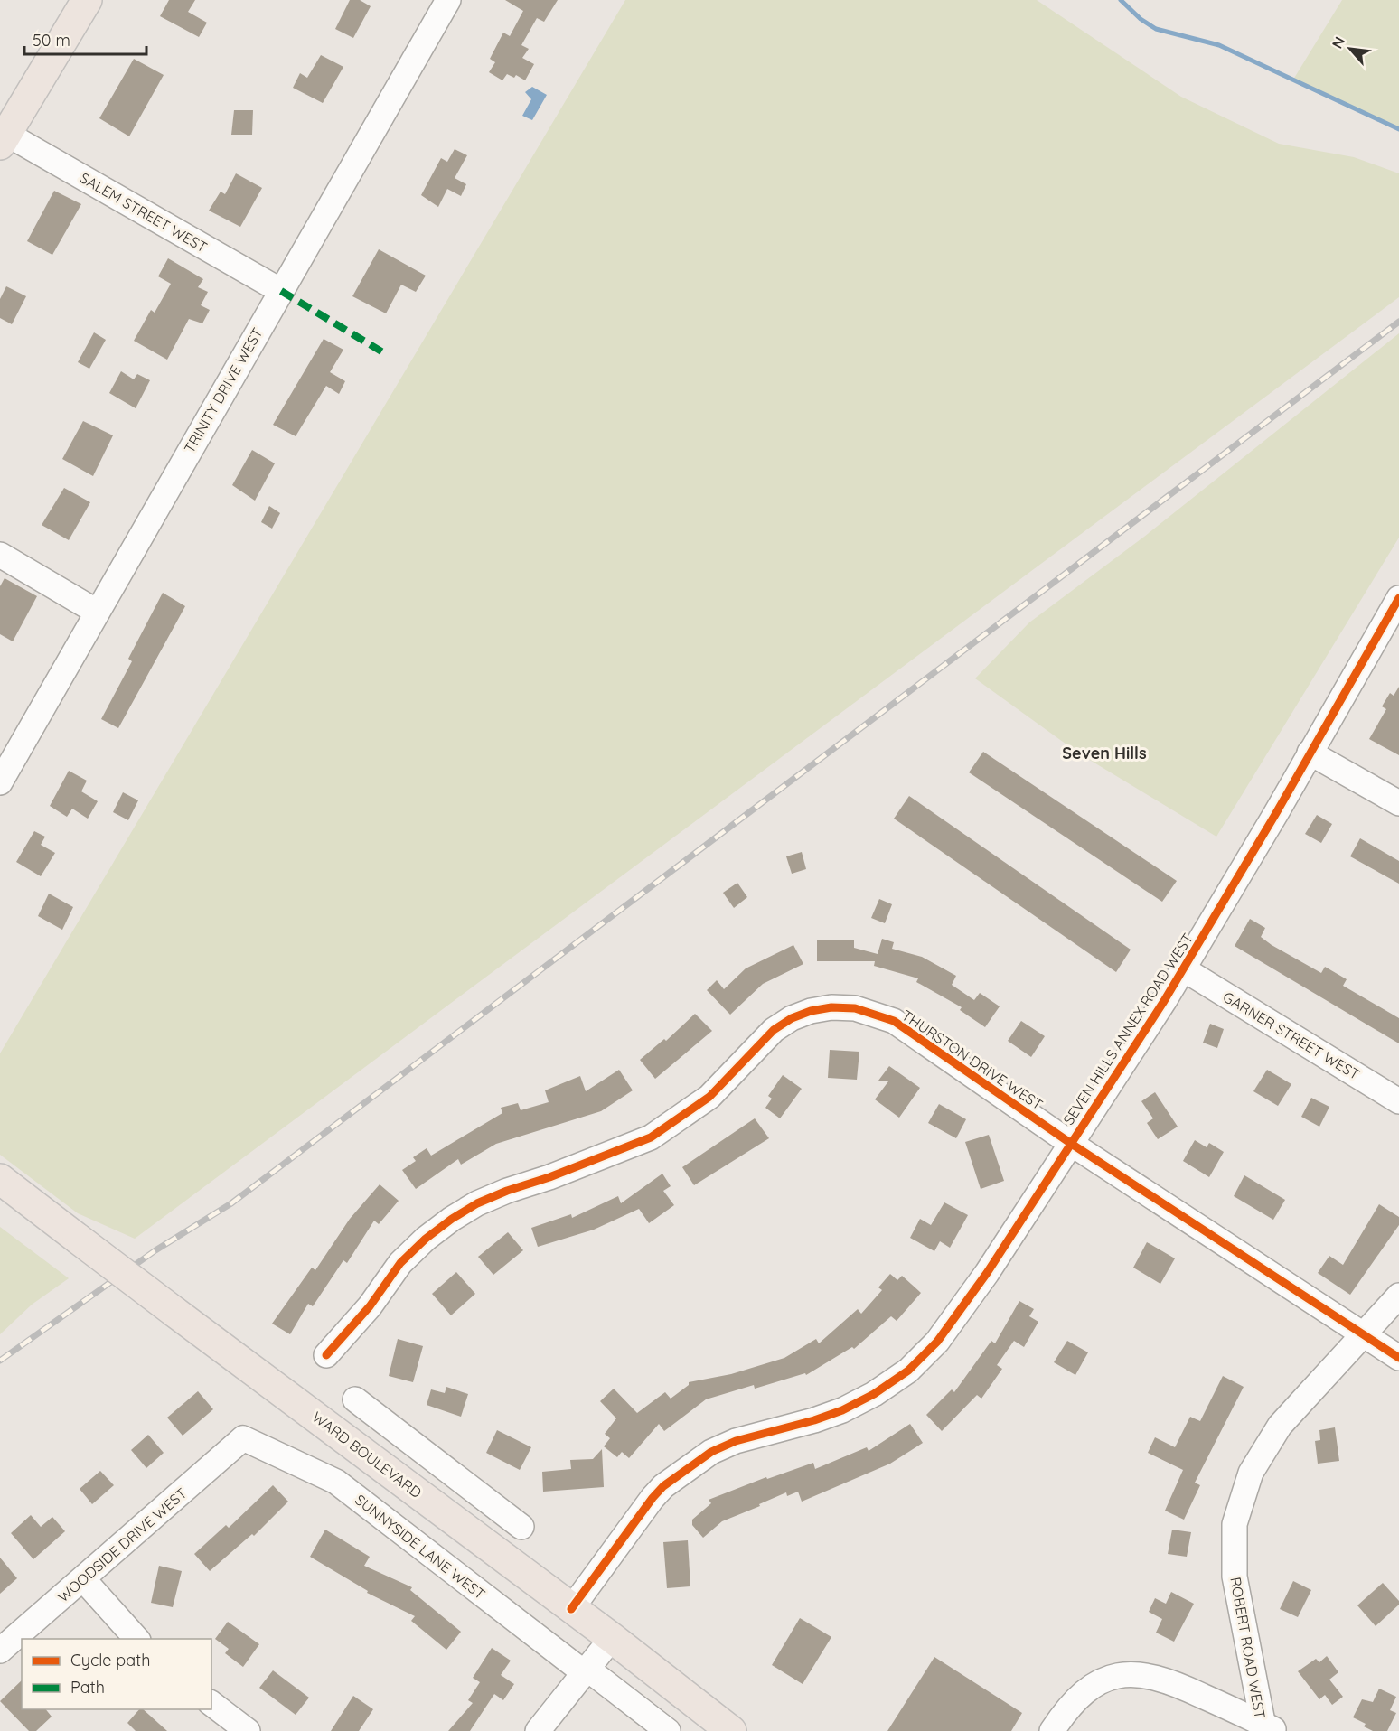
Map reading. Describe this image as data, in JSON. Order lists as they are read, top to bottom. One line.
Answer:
{"streets":{"main road":["WARD BOULEVARD"],"street":["SALEM STREET WEST","TRINITY DRIVE WEST","SEVEN HILLS ANNEX ROAD WEST","GARNER STREET WEST","THURSTON DRIVE WEST","WOODSIDE DRIVE WEST","SUNNYSIDE LANE WEST","ROBERT ROAD WEST"]},"crossings":[["SALEM STREET WEST","TRINITY DRIVE WEST"],["SEVEN HILLS ANNEX ROAD WEST","GARNER STREET WEST"],["SEVEN HILLS ANNEX ROAD WEST","THURSTON DRIVE WEST"],["SEVEN HILLS ANNEX ROAD WEST","WARD BOULEVARD"],["THURSTON DRIVE WEST","ROBERT ROAD WEST"],["WOODSIDE DRIVE WEST","SUNNYSIDE LANE WEST"]],"districts":["Seven Hills"],"legend":["Cycle path","Path"],"scale_bar":"50 m","north":"top left"}
